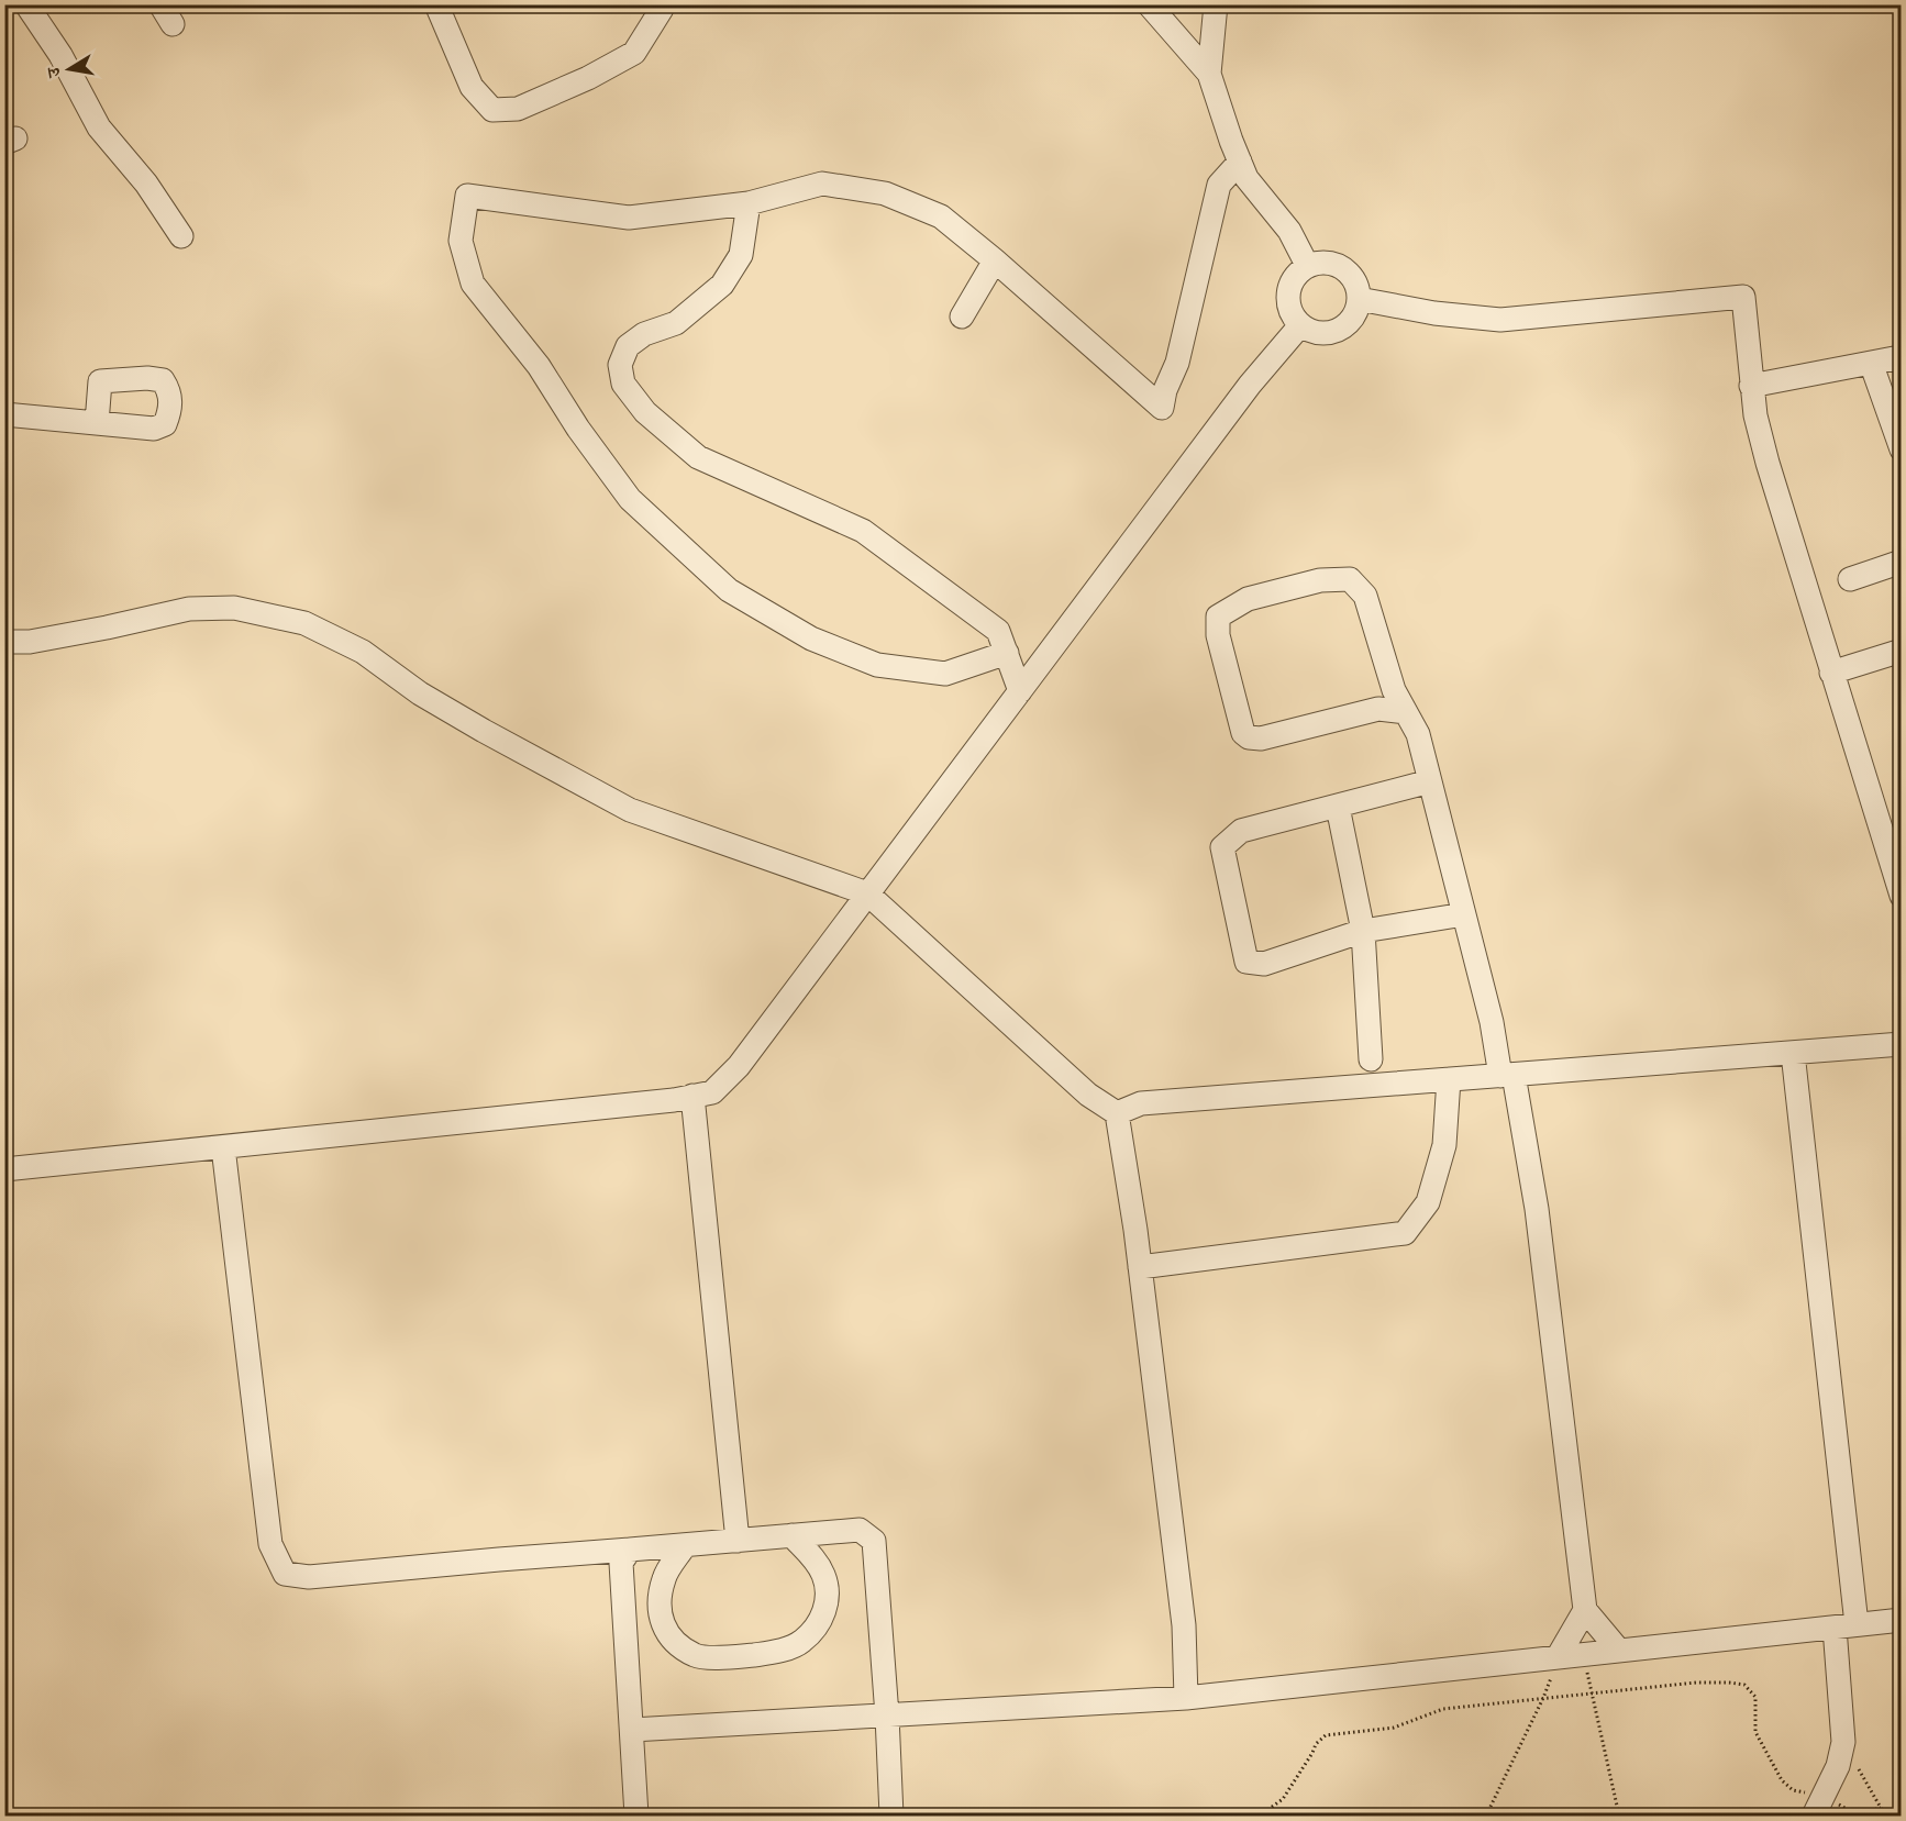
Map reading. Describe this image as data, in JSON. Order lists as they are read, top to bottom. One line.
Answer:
{"north":"left"}
